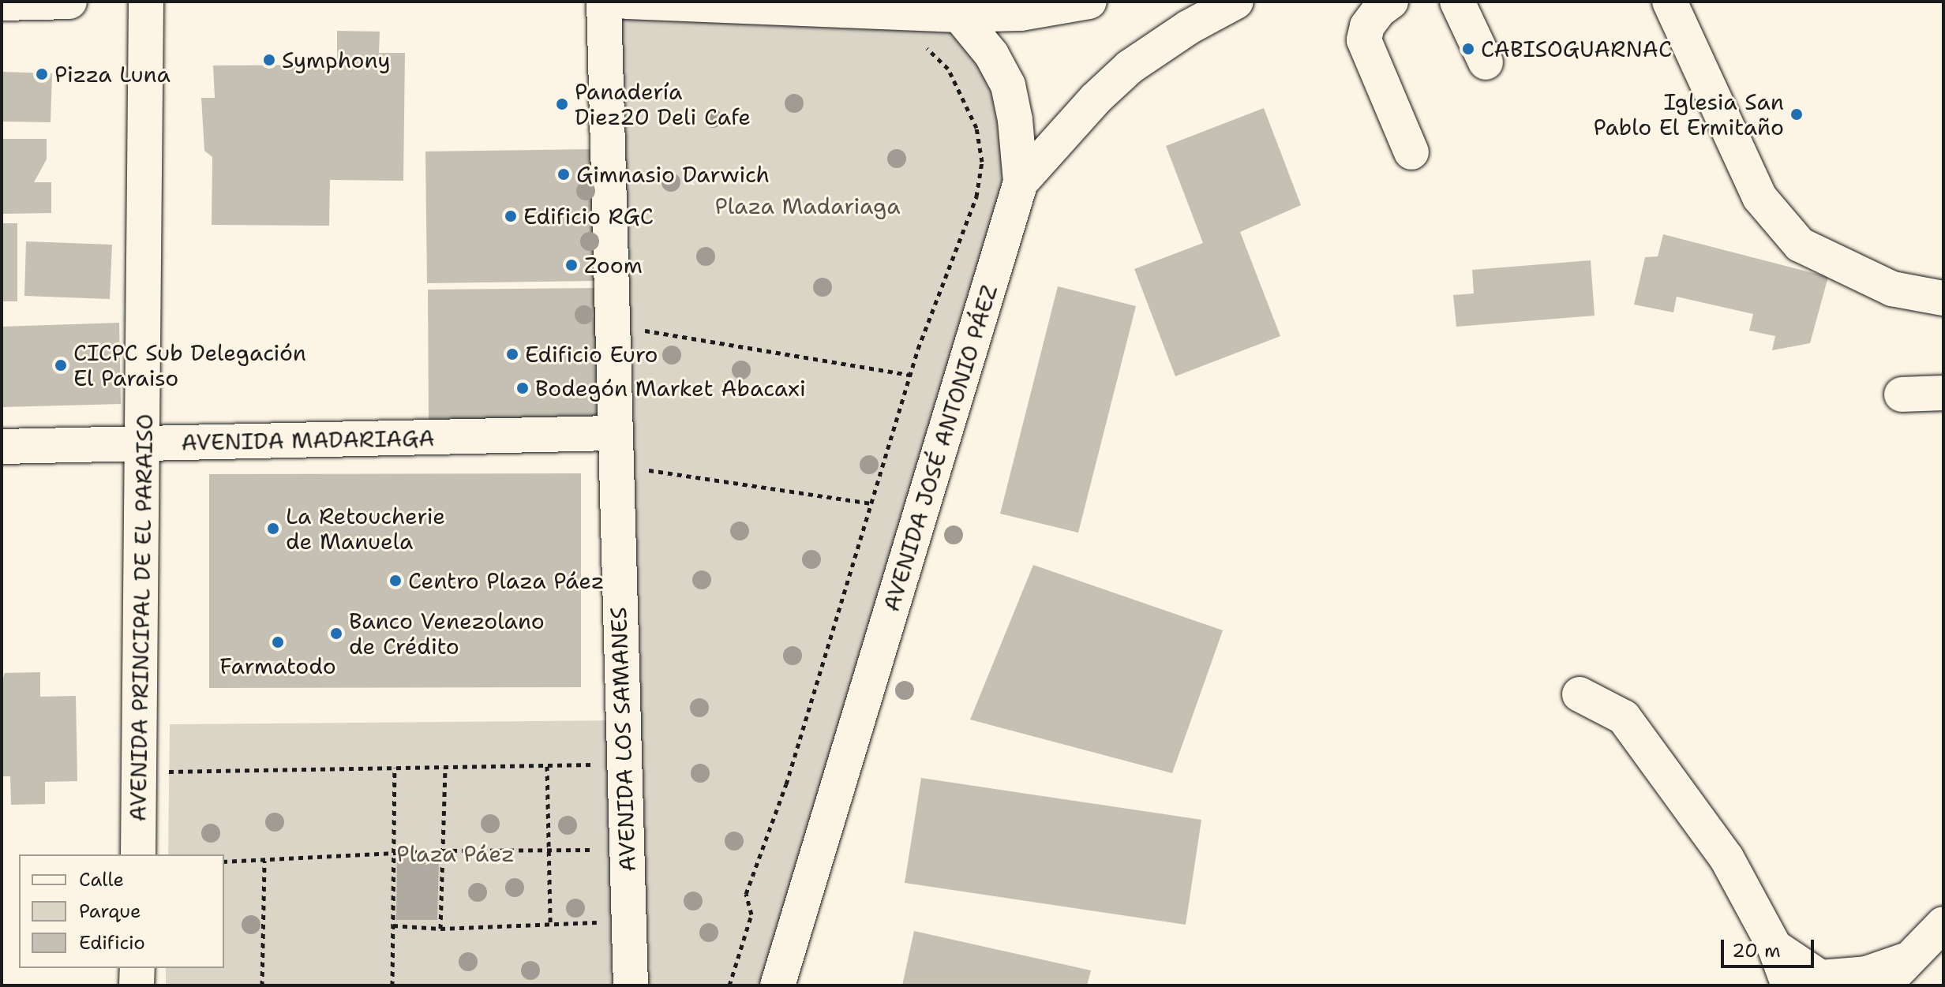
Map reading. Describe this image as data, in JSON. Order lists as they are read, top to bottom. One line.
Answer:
{"streets":{"street":["AVENIDA MADARIAGA","AVENIDA JOSÉ ANTONIO PÁEZ","AVENIDA PRINCIPAL DE EL PARAISO","AVENIDA LOS SAMANES"]},"crossings":[["AVENIDA MADARIAGA","AVENIDA PRINCIPAL DE EL PARAISO"],["AVENIDA MADARIAGA","AVENIDA LOS SAMANES"]],"parks":["Plaza Madariaga","Plaza Páez"],"places":["CABISOGUARNAC","Symphony","Pizza Luna","Panadería Diez20 Deli Cafe","Iglesia San Pablo El Ermitaño","Gimnasio Darwich","Edificio RGC","Zoom","Edificio Euro","CICPC Sub Delegación El Paraiso","Bodegón Market Abacaxi","La Retoucherie de Manuela","Centro Plaza Páez","Banco Venezolano de Crédito","Farmatodo"],"legend":["Calle","Parque","Edificio"],"scale_bar":"20 m"}
